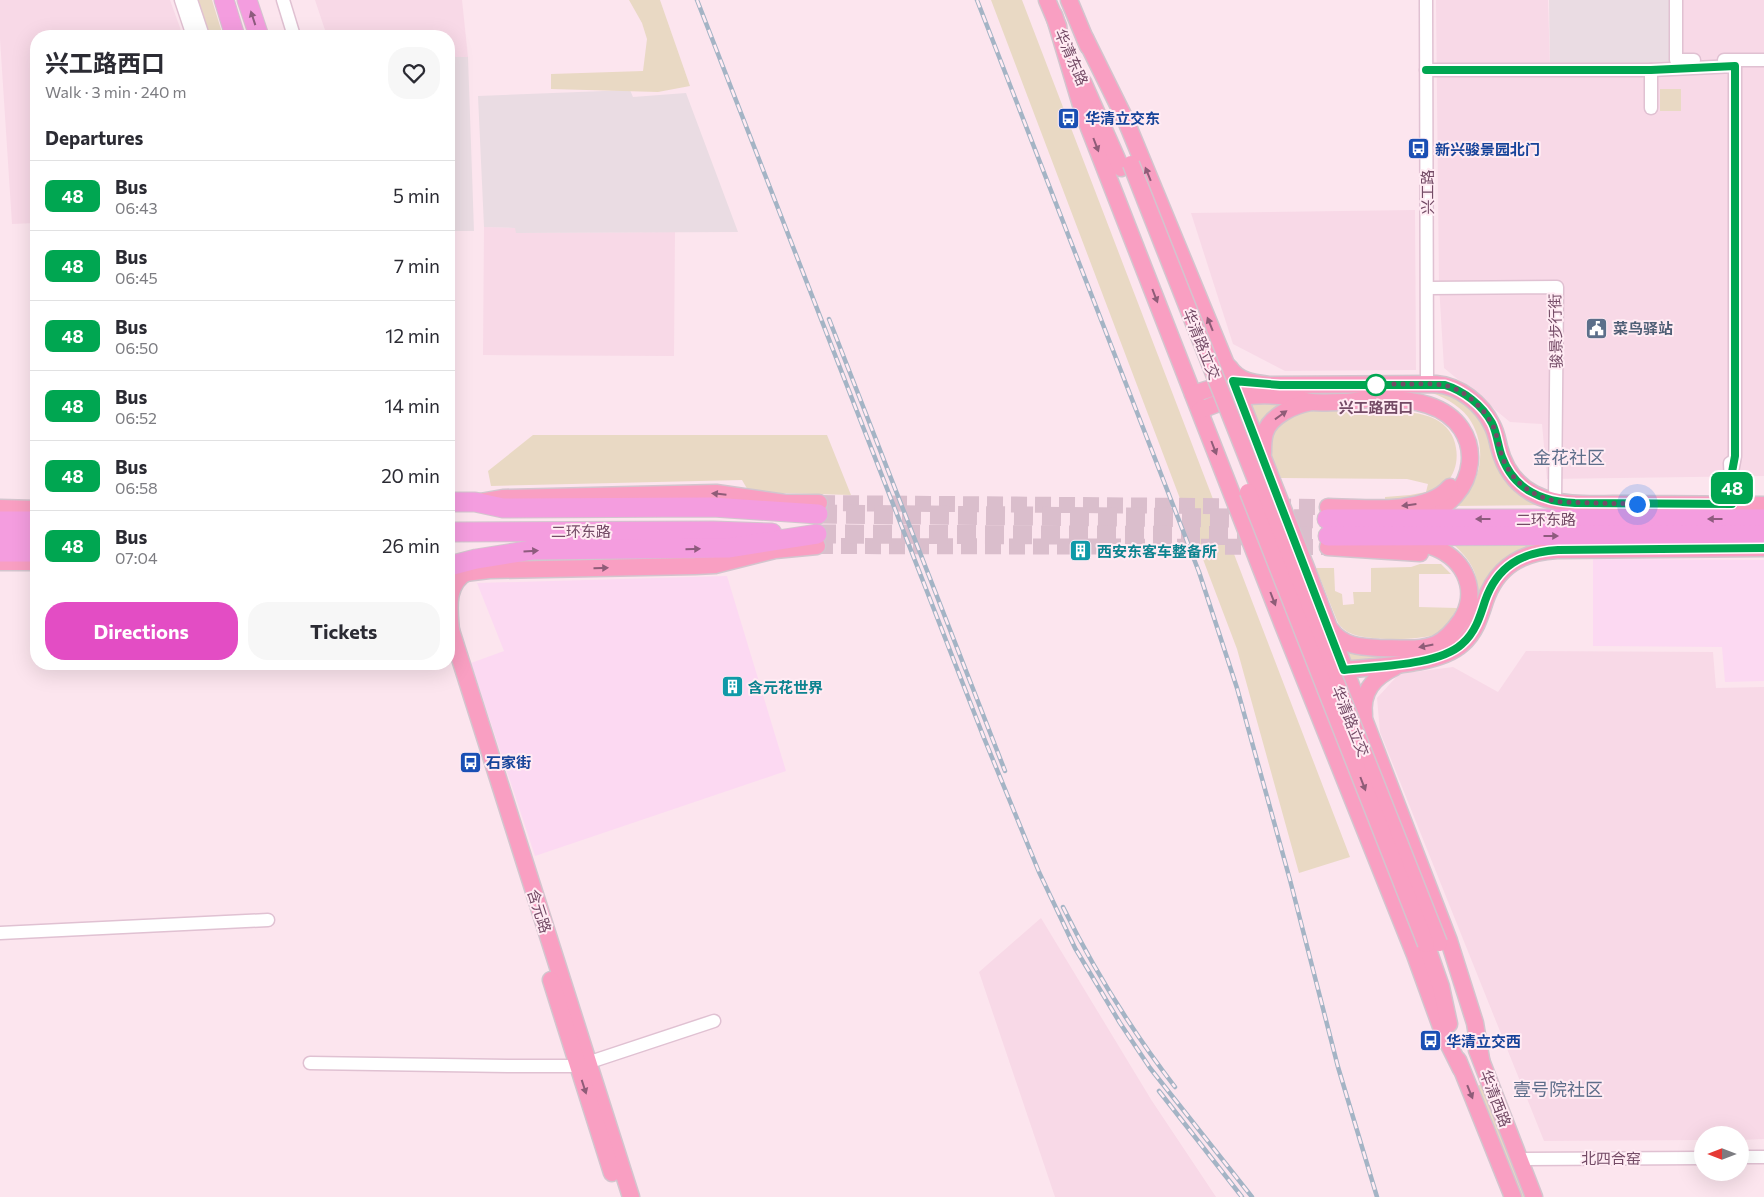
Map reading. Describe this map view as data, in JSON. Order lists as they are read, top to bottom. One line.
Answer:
{"streets":{"highway":["二环东路"],"main road":["华清东路","华清路立交","含元路","华清西路"],"street":["兴工路","骏景步行街","北四合窑"]},"crossings":[["华清东路","华清路立交"],["兴工路","骏景步行街"],["华清路立交","华清西路"],["华清西路","北四合窑"]],"districts":["金花社区","壹号院社区"],"places":{"bus stop":["华清立交东","新兴骏景园北门","石家街","华清立交西"],"public building":["菜鸟驿站"],"other":["兴工路西口"],"building":["西安东客车整备所","含元花世界"]},"lines":["bus line 48"],"north":"left","page":{"on_map":"48","heading":[["兴工路西口","Walk · 3 min · 240 m"],"Departures"],"list":[{"mark":"48","name":"Bus","note":"06:43","value":"5 min"},{"mark":"48","name":"Bus","note":"06:45","value":"7 min"},{"mark":"48","name":"Bus","note":"06:50","value":"12 min"},{"mark":"48","name":"Bus","note":"06:52","value":"14 min"},{"mark":"48","name":"Bus","note":"06:58","value":"20 min"},{"mark":"48","name":"Bus","note":"07:04","value":"26 min"}],"buttons":["Directions","Tickets"]}}
